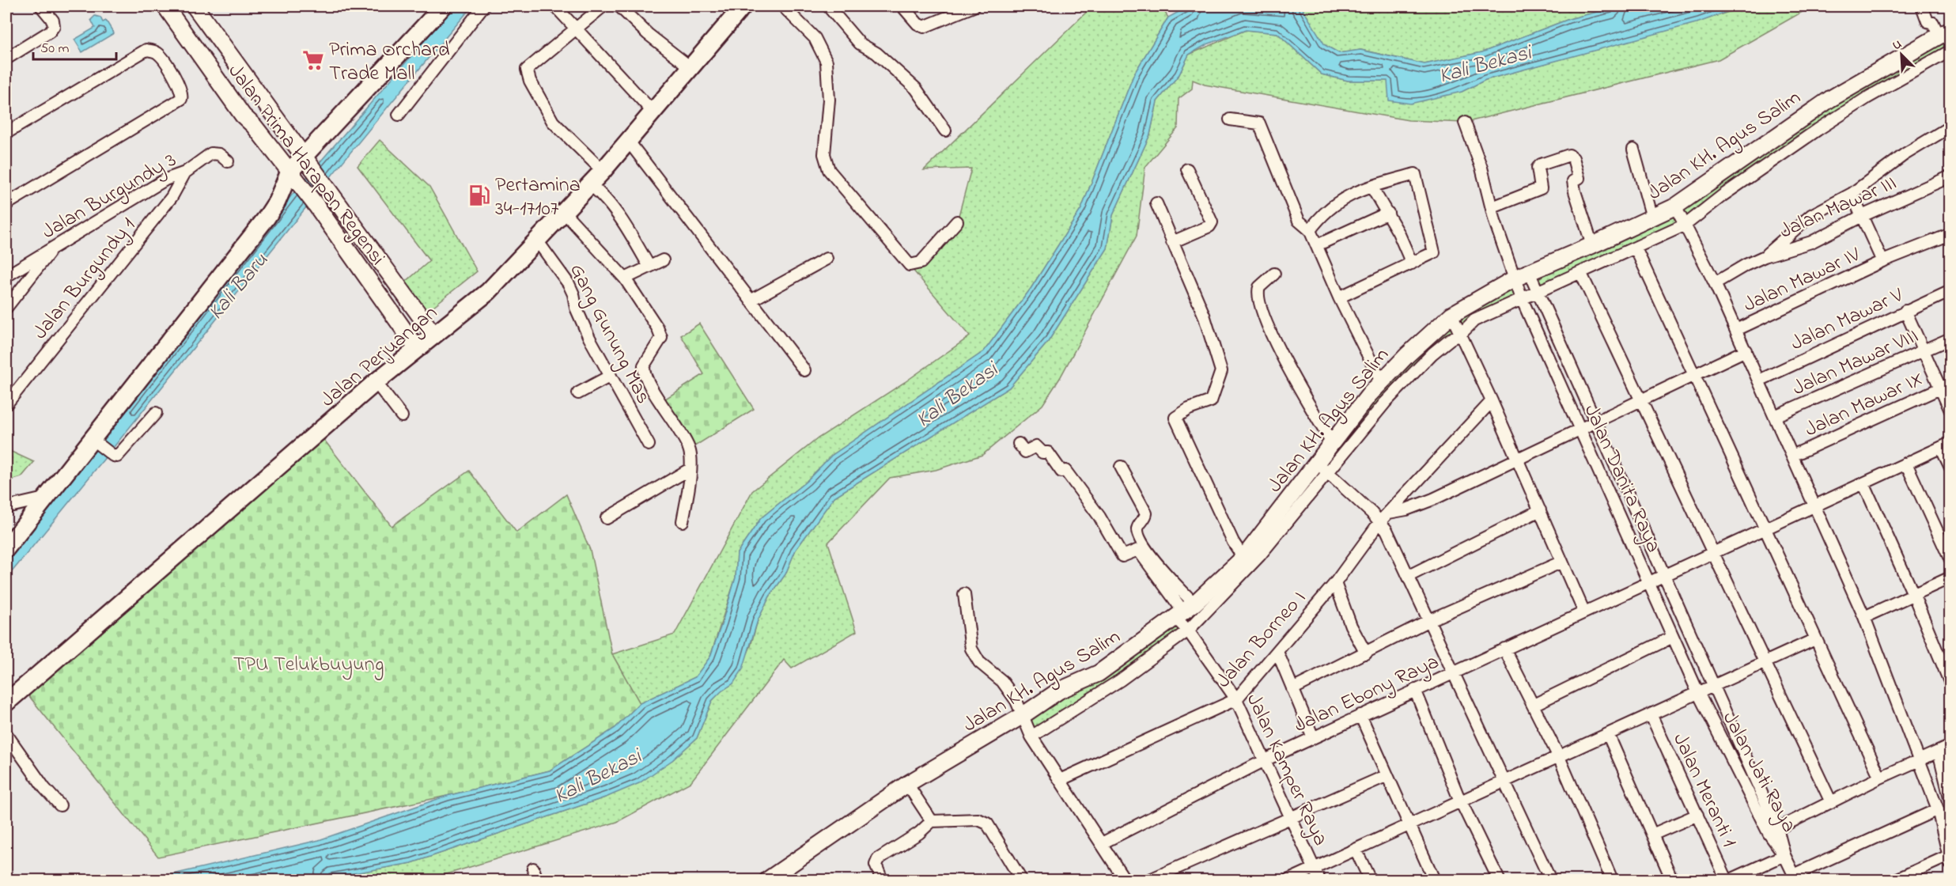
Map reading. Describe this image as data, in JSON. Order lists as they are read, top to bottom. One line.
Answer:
{"streets":{"main road":["Jalan Perjuangan"],"street":["Jalan KH. Agus Salim","Jalan Prima Harapan Regensi","Jalan Burgundy 3","Jalan Mawar III","Jalan Burgundy 1","Jalan Mawar IV","Jalan Mawar V","Gang Gunung Mas","Jalan Mawar VIII","Jalan Mawar IX","Jalan Danita Raya","Jalan Borneo I","Jalan Ebony Raya","Jalan Kamper Raya","Jalan Jati Raya","Jalan Meranti 1"]},"crossings":[["Jalan KH. Agus Salim","Jalan Danita Raya"],["Jalan KH. Agus Salim","Jalan Kamper Raya"],["Jalan Prima Harapan Regensi","Jalan Perjuangan"],["Jalan Burgundy 3","Jalan Burgundy 1"],["Gang Gunung Mas","Jalan Perjuangan"],["Jalan Danita Raya","Jalan Ebony Raya"],["Jalan Danita Raya","Jalan Jati Raya"],["Jalan Borneo I","Jalan Kamper Raya"],["Jalan Ebony Raya","Jalan Kamper Raya"]],"water":["Kali Bekasi","Kali Baru"],"parks":["TPU Telukbuyung"],"places":{"supermarket":["Prima Orchard Trade Mall"],"fuel station":["Pertamina 34-17107"]},"scale_bar":"50 m","north":"top left"}
